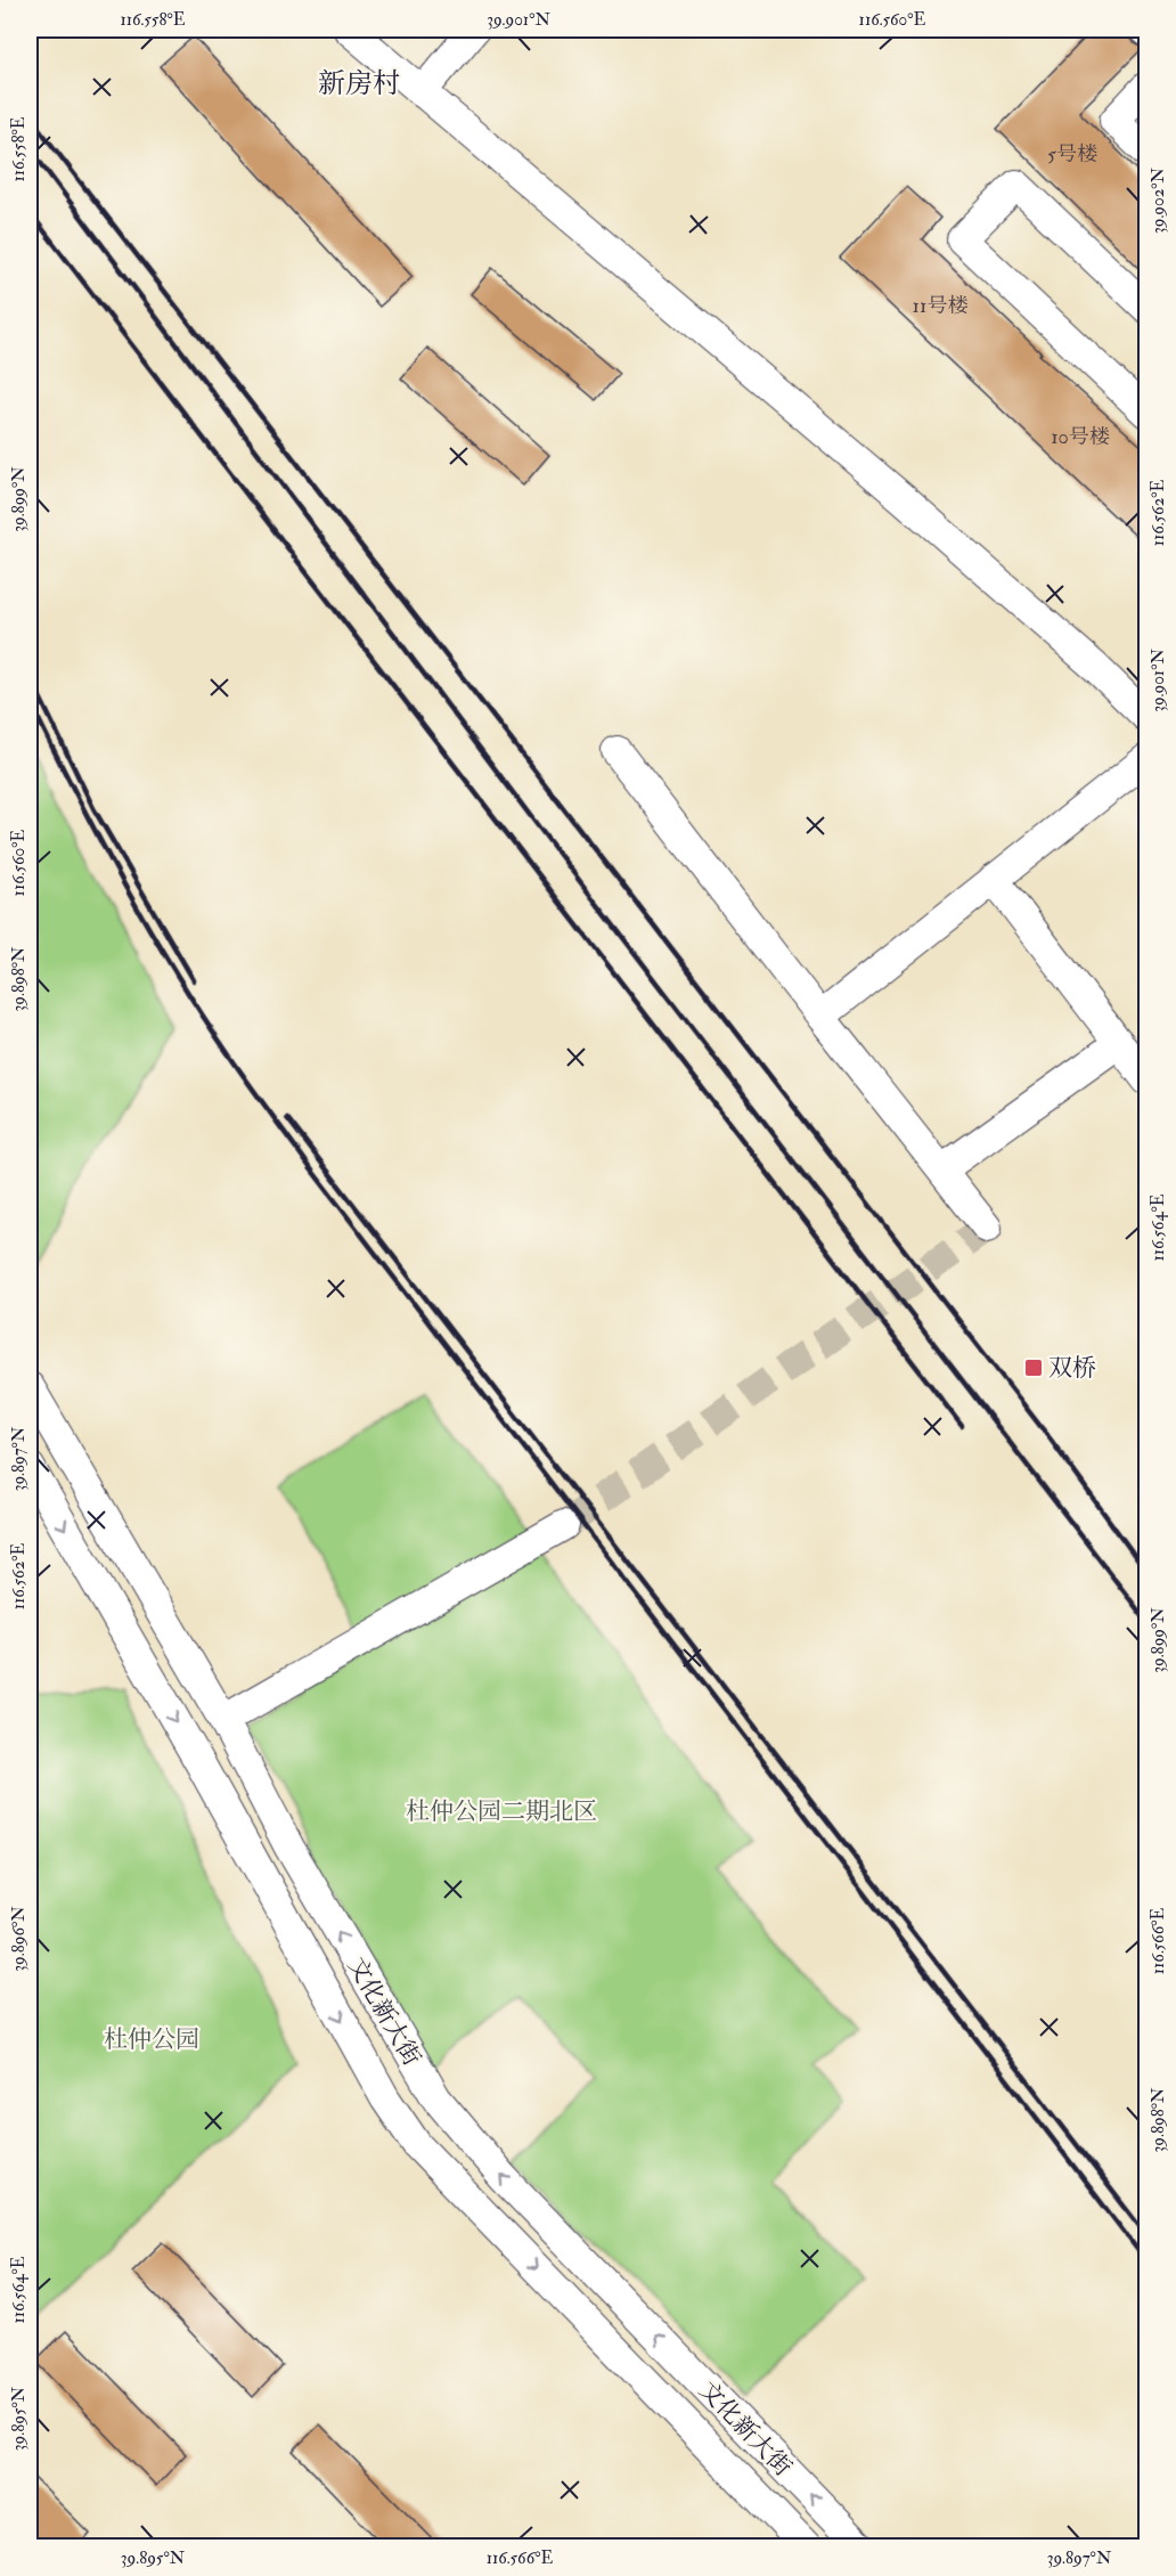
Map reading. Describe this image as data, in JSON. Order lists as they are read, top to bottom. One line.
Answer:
{"streets":{"street":["文化新大街"]},"districts":["新房村"],"parks":["杜仲公园二期北区","杜仲公园"],"places":{"transit":["双桥"]},"house_numbers":["5号楼","11号楼","10号楼"],"coordinates":["116.558°E","39.901°N","116.560°E","39.902°N","39.899°N","116.562°E","39.898°N","116.564°E","39.897°N","39.896°N","116.566°E","39.895°N"]}
